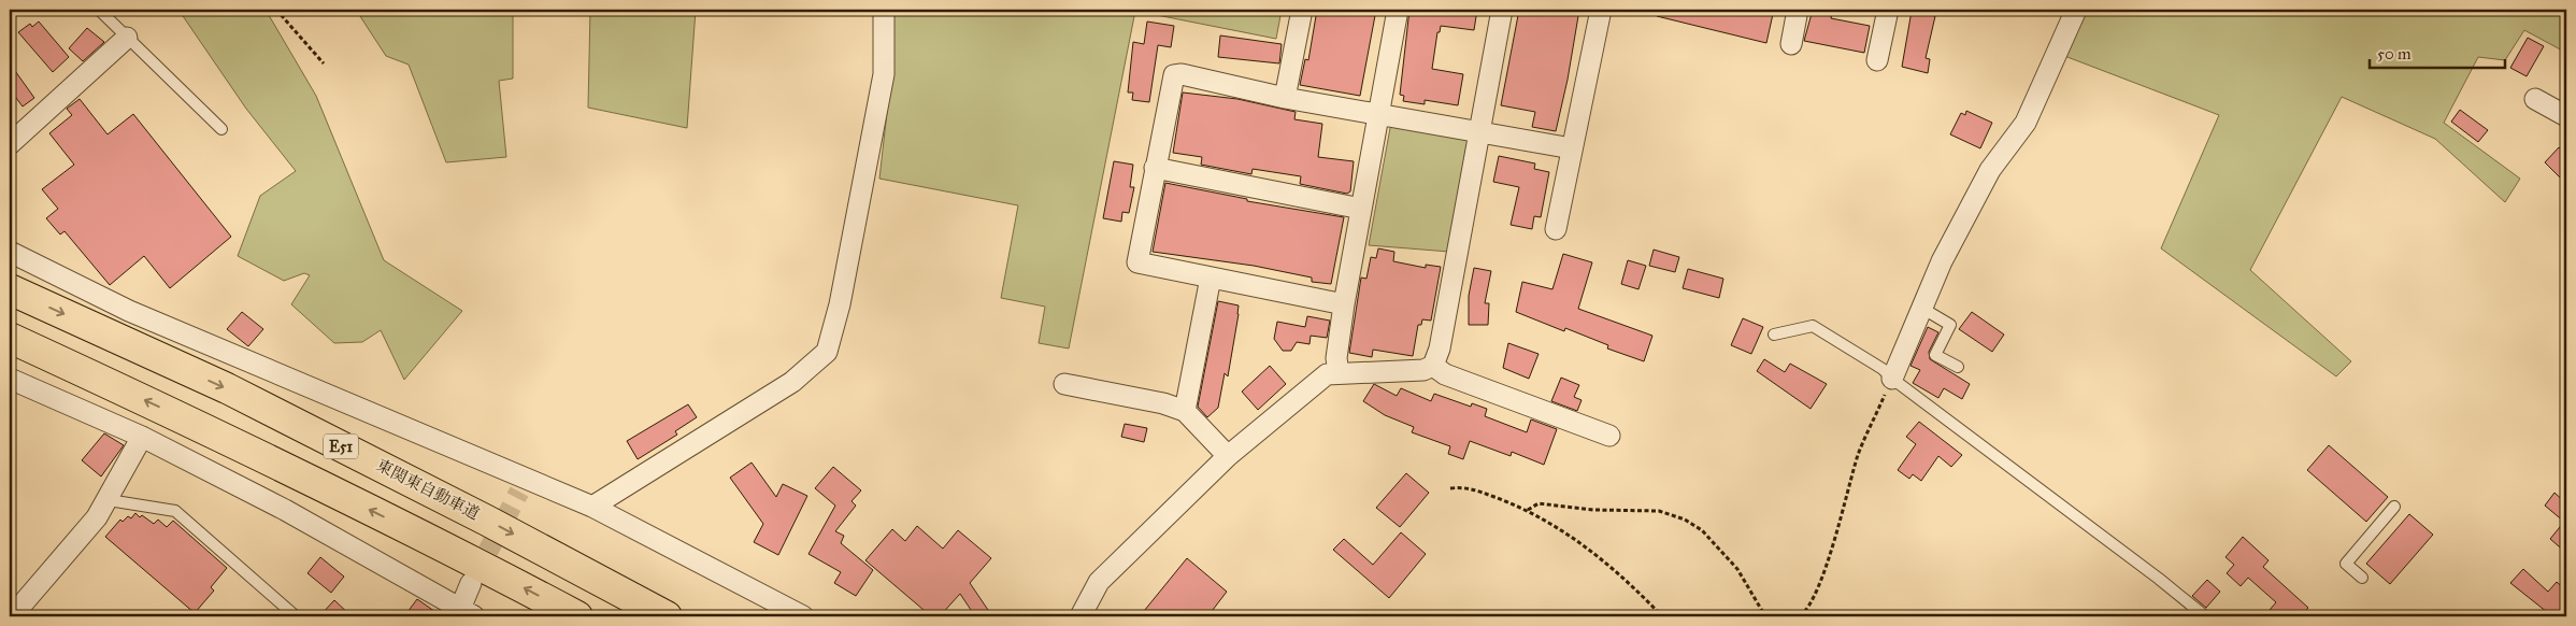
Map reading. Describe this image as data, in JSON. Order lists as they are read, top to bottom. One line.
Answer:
{"streets":{"highway":["E51","東関東自動車道"]},"scale_bar":"50 m"}
